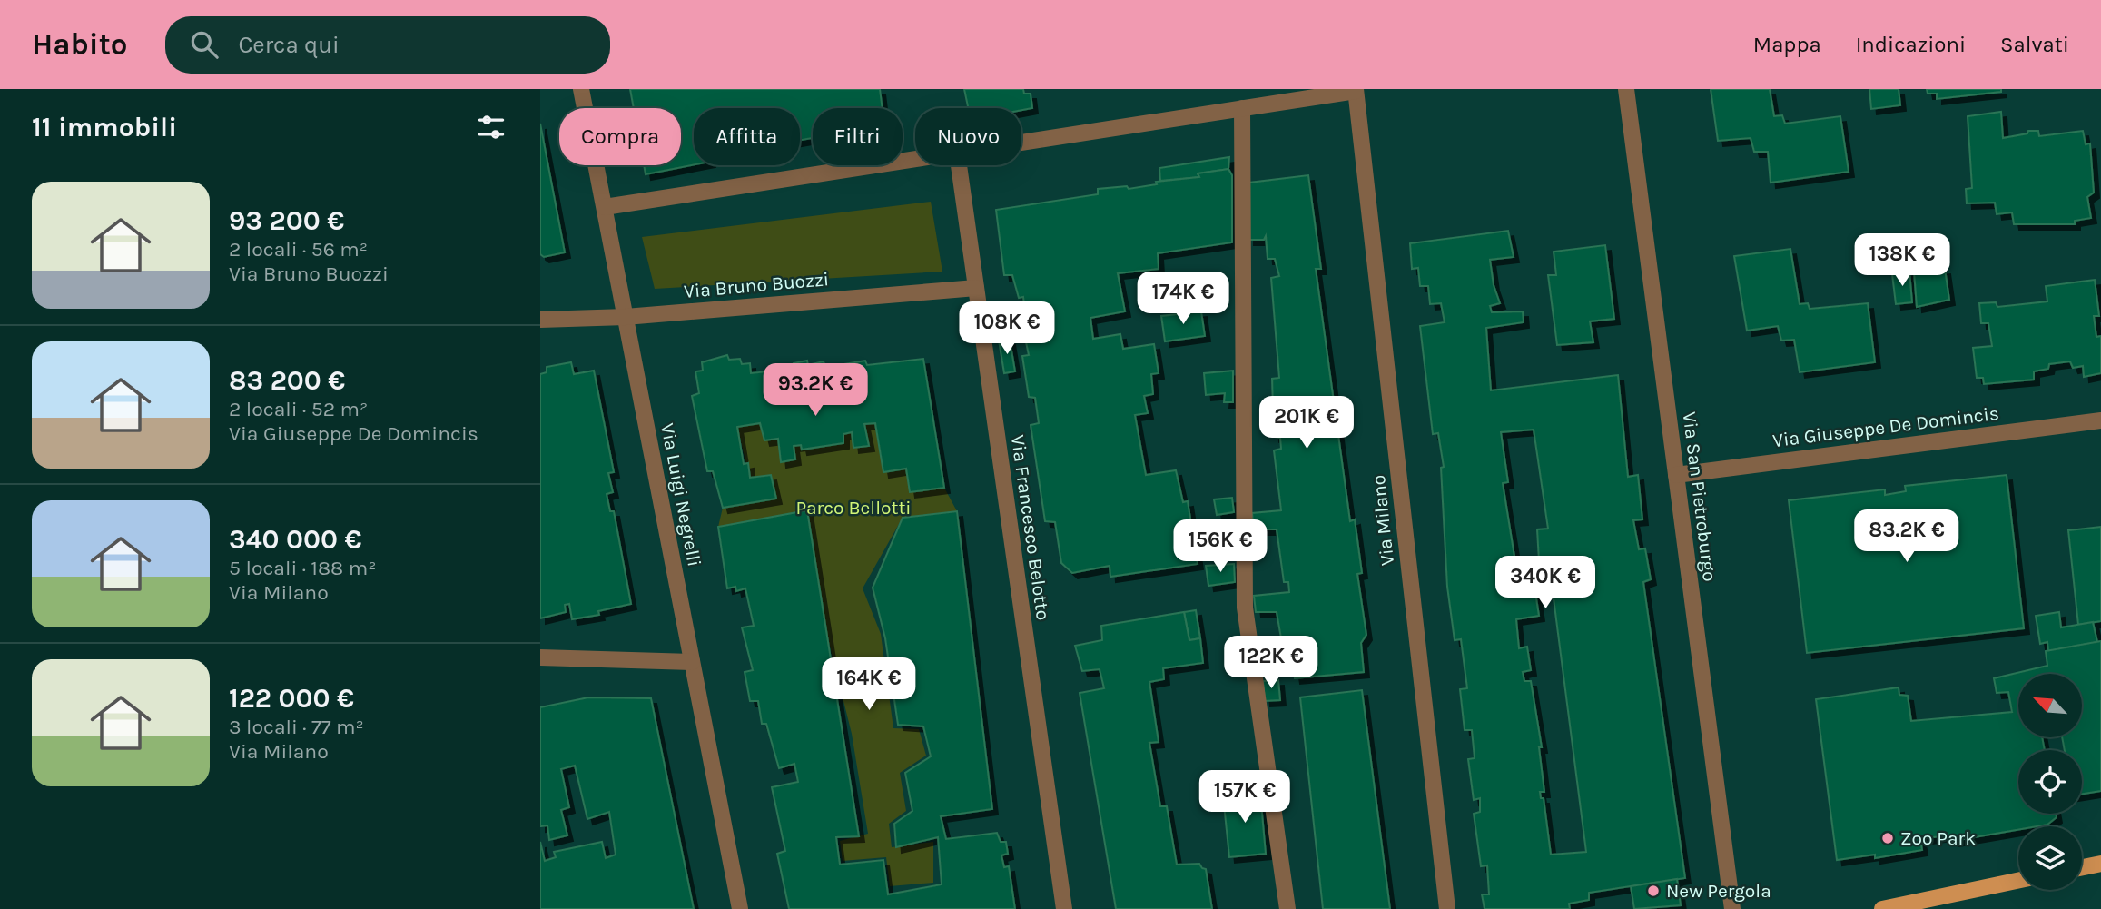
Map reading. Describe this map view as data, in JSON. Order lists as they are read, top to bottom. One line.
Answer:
{"streets":{"street":["Via Bruno Buozzi","Via Giuseppe De Domincis","Via Luigi Negrelli","Via San Pietroburgo","Via Milano","Via Francesco Belotto"]},"crossings":[["Via Bruno Buozzi","Via Luigi Negrelli"],["Via Bruno Buozzi","Via Francesco Belotto"],["Via Giuseppe De Domincis","Via San Pietroburgo"]],"parks":["Parco Bellotti"],"places":["Zoo Park","New Pergola"],"north":"top left","page":{"header":"Habito","search":"Cerca qui","nav":["Mappa","Indicazioni","Salvati"],"heading":"11 immobili","chip":["Compra","Affitta","Filtri","Nuovo"],"list":[{"name":"93 200 €","note":"2 locali · 56 m² · Via Bruno Buozzi"},{"name":"83 200 €","note":"2 locali · 52 m² · Via Giuseppe De Domincis"},{"name":"340 000 €","note":"5 locali · 188 m² · Via Milano"},{"name":"122 000 €","note":"3 locali · 77 m² · Via Milano"}],"price":["138K €","174K €","108K €","93.2K €","201K €","83.2K €","156K €","340K €","122K €","164K €","157K €"]}}
